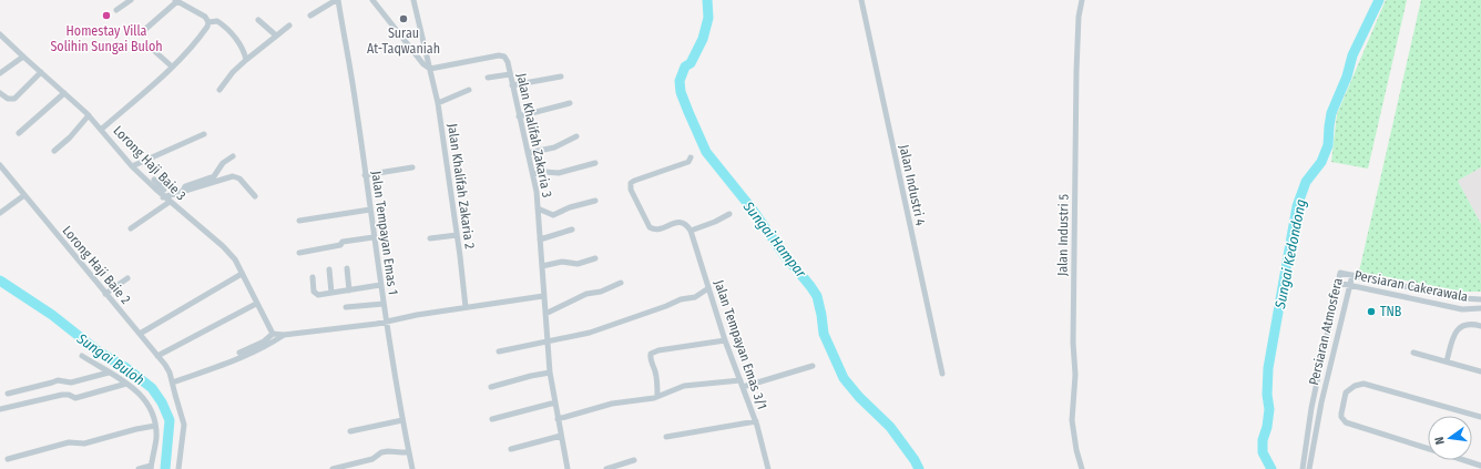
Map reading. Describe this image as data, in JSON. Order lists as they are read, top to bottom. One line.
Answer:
{"streets":{"street":["Jalan Khalifah Zakaria 3","Lorong Haji Baie 3","Jalan Industri 4","Jalan Khalifah Zakaria 2","Jalan Tempayan Emas 1","Jalan Industri 5","Lorong Haji Baie 2","Persiaran Cakerawala","Persiaran Atmosfera","Jalan Tempayan Emas 3/1"]},"crossings":[["Jalan Khalifah Zakaria 3","Jalan Khalifah Zakaria 2"],["Persiaran Cakerawala","Persiaran Atmosfera"]],"water":["Sungai Hampar","Sungai Kedondong","Sungai Buloh"],"places":["Homestay Villa Solihin Sungai Buloh","Surau At-Taqwaniah","TNB"],"north":"left"}
